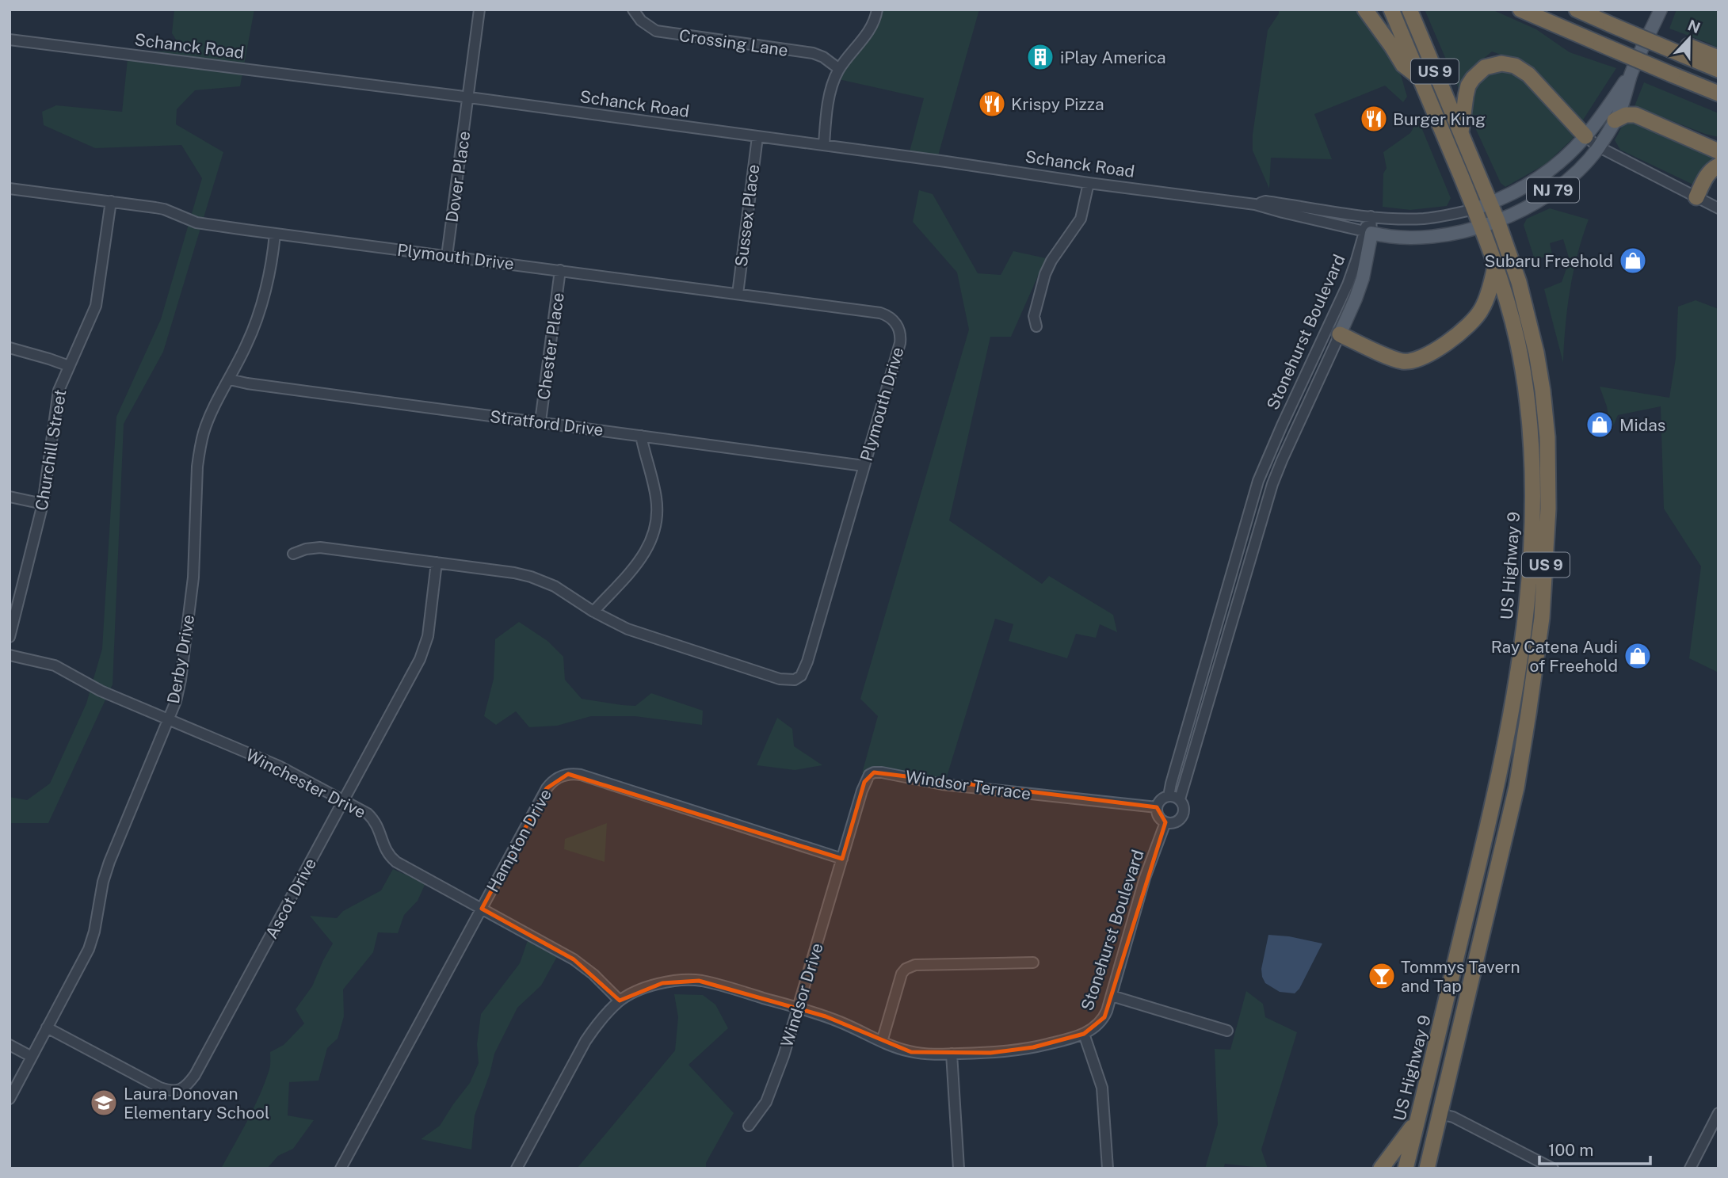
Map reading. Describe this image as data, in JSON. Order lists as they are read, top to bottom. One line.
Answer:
{"streets":{"highway":["US 9","US Highway 9"],"main road":["Schanck Road","NJ 79","Stonehurst Boulevard"],"street":["Crossing Lane","Dover Place","Sussex Place","Plymouth Drive","Chester Place","Stratford Drive","Churchill Street","Derby Drive","Winchester Drive","Windsor Terrace","Hampton Drive","Ascot Drive","Windsor Drive"]},"crossings":[["Schanck Road","Dover Place"],["Schanck Road","NJ 79"],["Schanck Road","Sussex Place"],["Schanck Road","Stonehurst Boulevard"],["Schanck Road","US Highway 9"],["Dover Place","Plymouth Drive"],["NJ 79","US Highway 9"],["Sussex Place","Plymouth Drive"],["Plymouth Drive","Chester Place"],["Plymouth Drive","Stratford Drive"],["Plymouth Drive","Churchill Street"],["Plymouth Drive","Derby Drive"],["Plymouth Drive","Ascot Drive"],["Stonehurst Boulevard","Winchester Drive"],["Stonehurst Boulevard","Windsor Terrace"],["Stonehurst Boulevard","Windsor Drive"],["Chester Place","Stratford Drive"],["Stratford Drive","Derby Drive"],["Derby Drive","Winchester Drive"],["Derby Drive","Ascot Drive"],["Winchester Drive","Hampton Drive"],["Winchester Drive","Ascot Drive"],["Windsor Terrace","Hampton Drive"],["Windsor Terrace","Windsor Drive"],["Hampton Drive","Windsor Drive"]],"places":{"building":["iPlay America"],"restaurant":["Krispy Pizza","Burger King"],"shop":["Subaru Freehold","Midas","Ray Catena Audi of Freehold"],"bar":["Tommys Tavern and Tap"],"school or university":["Laura Donovan Elementary School"]},"scale_bar":"100 m","north":"top"}
